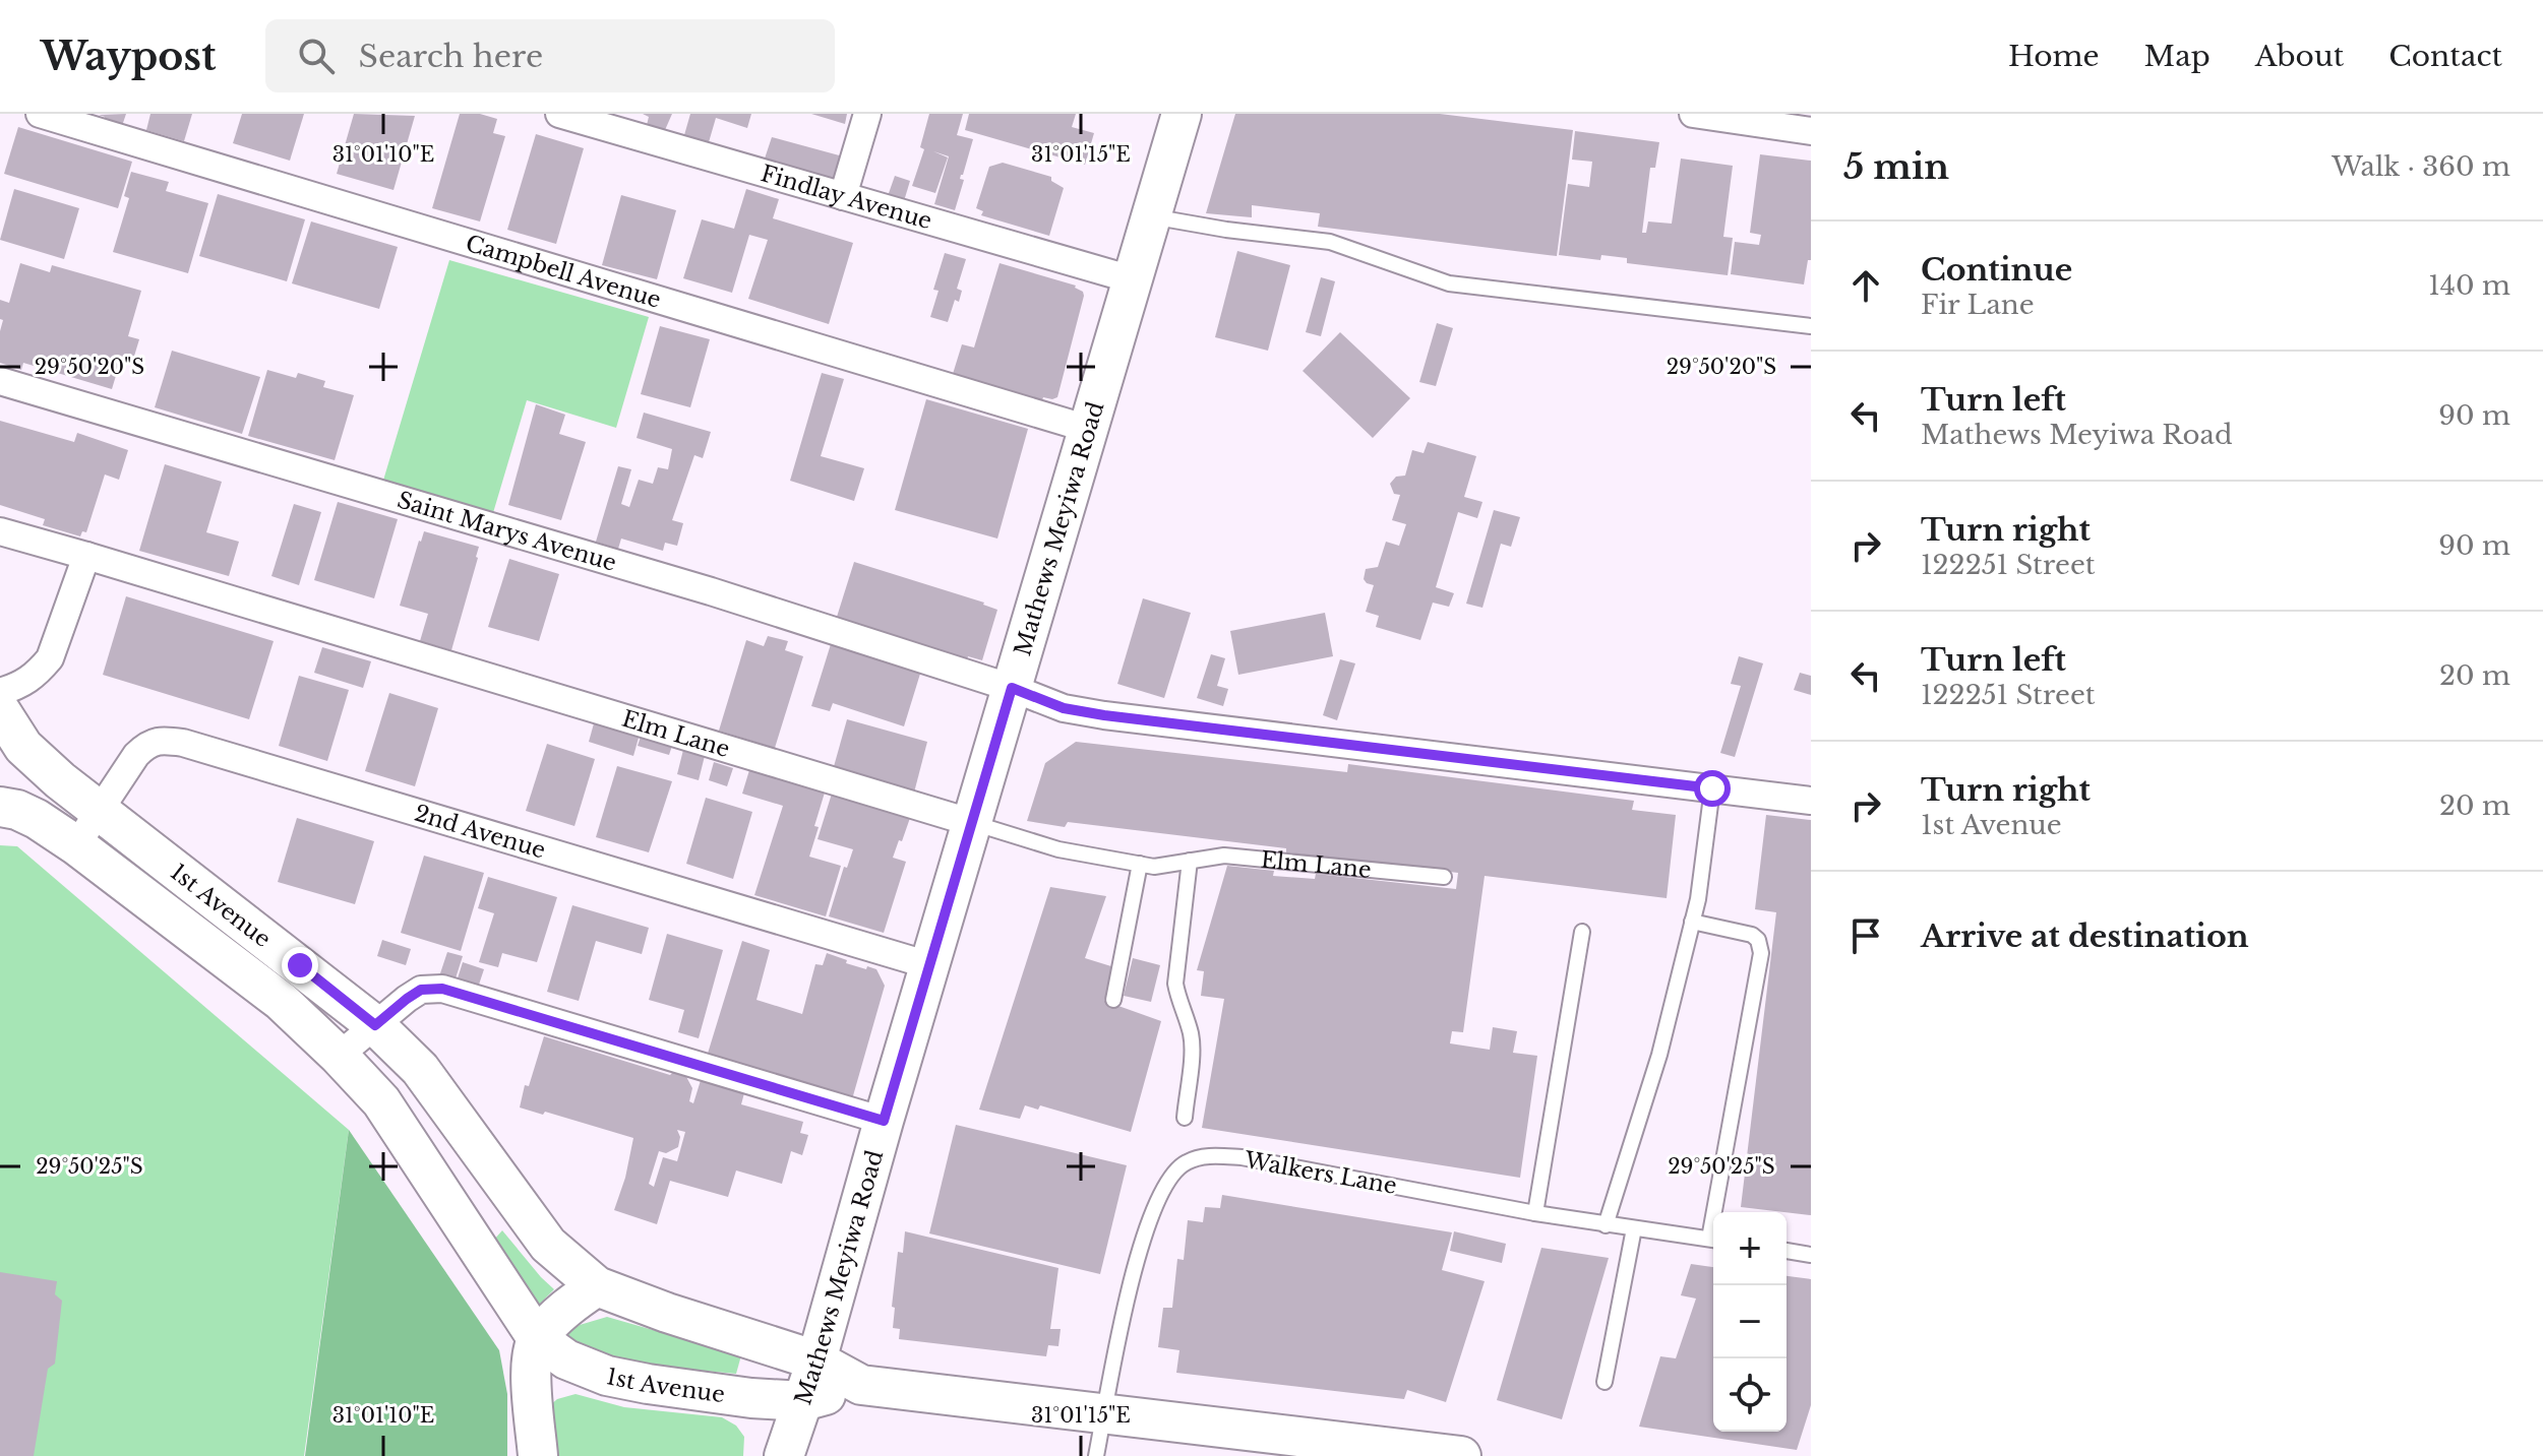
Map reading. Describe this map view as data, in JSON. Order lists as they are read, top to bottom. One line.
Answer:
{"streets":{"main road":["Mathews Meyiwa Road","1st Avenue"],"street":["Findlay Avenue","Campbell Avenue","Saint Marys Avenue","Elm Lane","2nd Avenue"],"lane":["Walkers Lane"]},"crossings":[["Findlay Avenue","Mathews Meyiwa Road"],["Campbell Avenue","Mathews Meyiwa Road"],["Mathews Meyiwa Road","Saint Marys Avenue"],["Mathews Meyiwa Road","Elm Lane"],["Mathews Meyiwa Road","2nd Avenue"],["Mathews Meyiwa Road","1st Avenue"],["2nd Avenue","1st Avenue"]],"page":{"header":"Waypost","search":"Search here","nav":["Home","Map","About","Contact"],"heading":["5 min","Walk · 360 m"],"list":[["Continue","Fir Lane","140 m"],["Turn left","Mathews Meyiwa Road","90 m"],["Turn right","122251 Street","90 m"],["Turn left","122251 Street","20 m"],["Turn right","1st Avenue","20 m"],"Arrive at destination"],"map_buttons":["+","−"]},"coordinates":["31°01'10\"E","31°01'15\"E","29°50'20\"S","29°50'25\"S"]}
